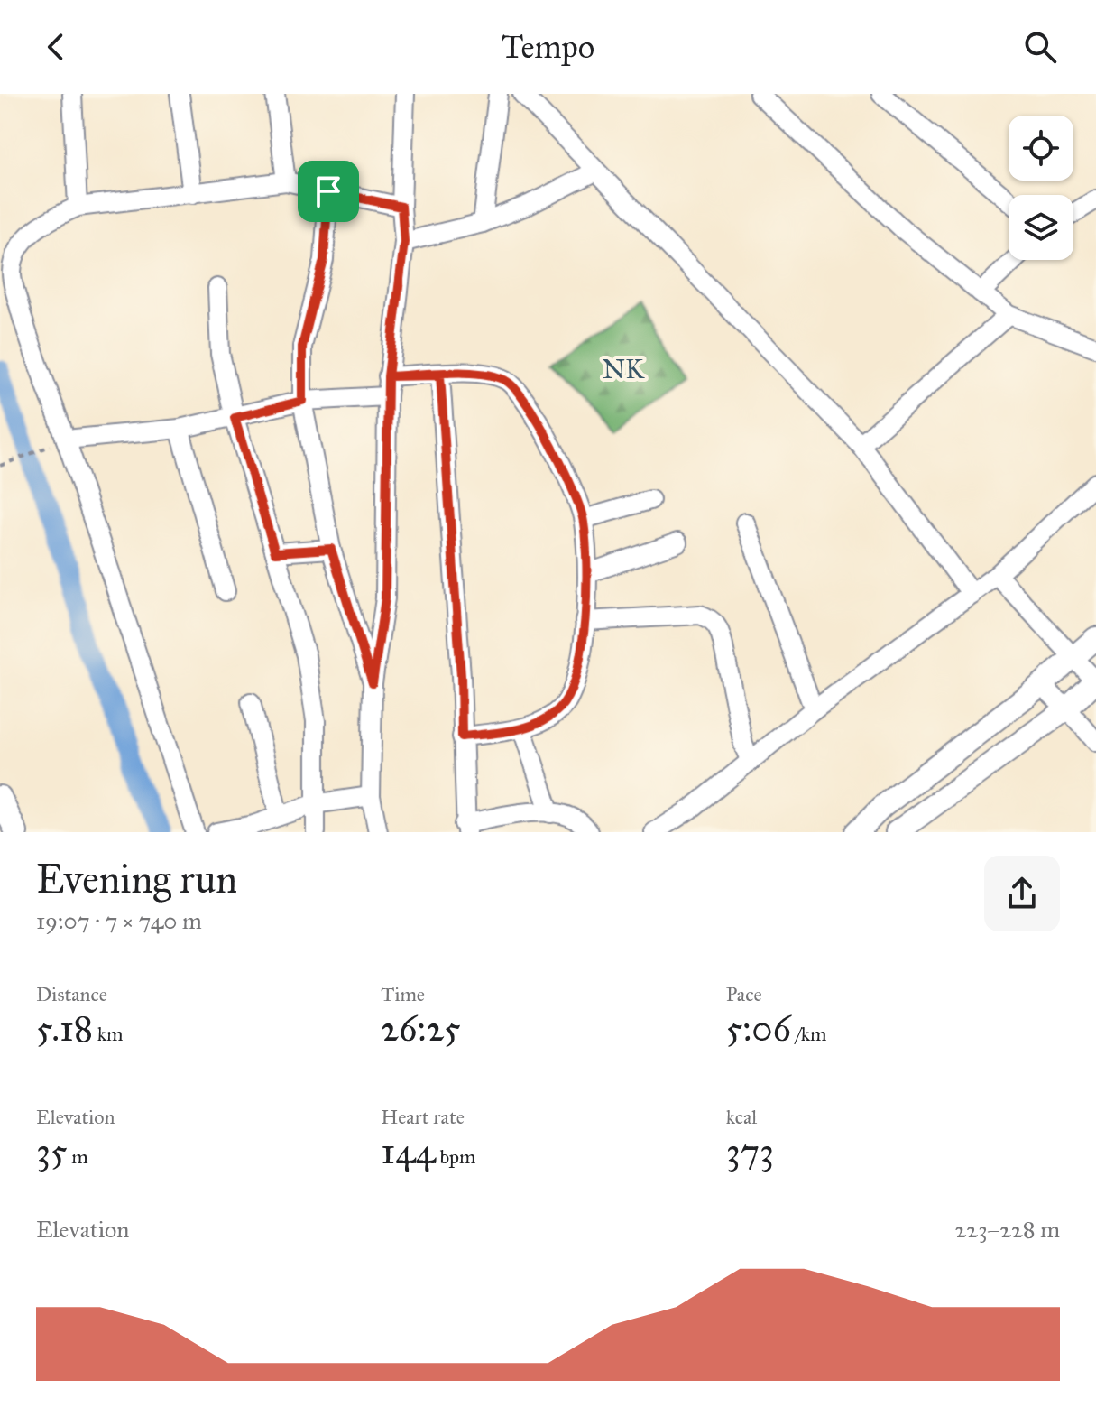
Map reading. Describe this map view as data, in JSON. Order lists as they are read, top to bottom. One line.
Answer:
{"parks":["NK"],"page":{"header":"Tempo","heading":["Evening run","19:07 · 7 × 740 m"],"stats":[["Distance","5.18 km"],["Time","26:25"],["Pace","5:06 /km"],["Elevation","35 m"],["Heart rate","144 bpm"],["kcal","373"]],"chart":["Elevation","223–228 m"]}}
